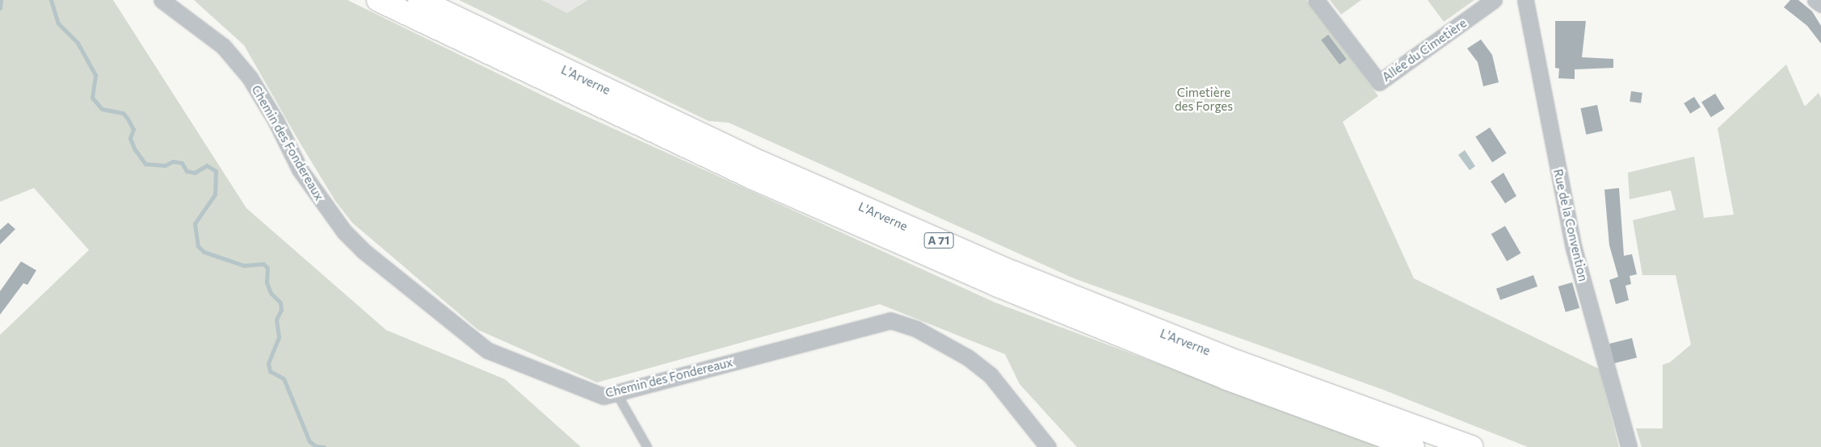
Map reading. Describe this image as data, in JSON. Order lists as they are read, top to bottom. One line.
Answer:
{"streets":{"highway":["L'Arverne","A 71"],"street":["Allée du Cimetière","Chemin des Fondereaux","Rue de la Convention"]},"parks":["Cimetière des Forges"]}
